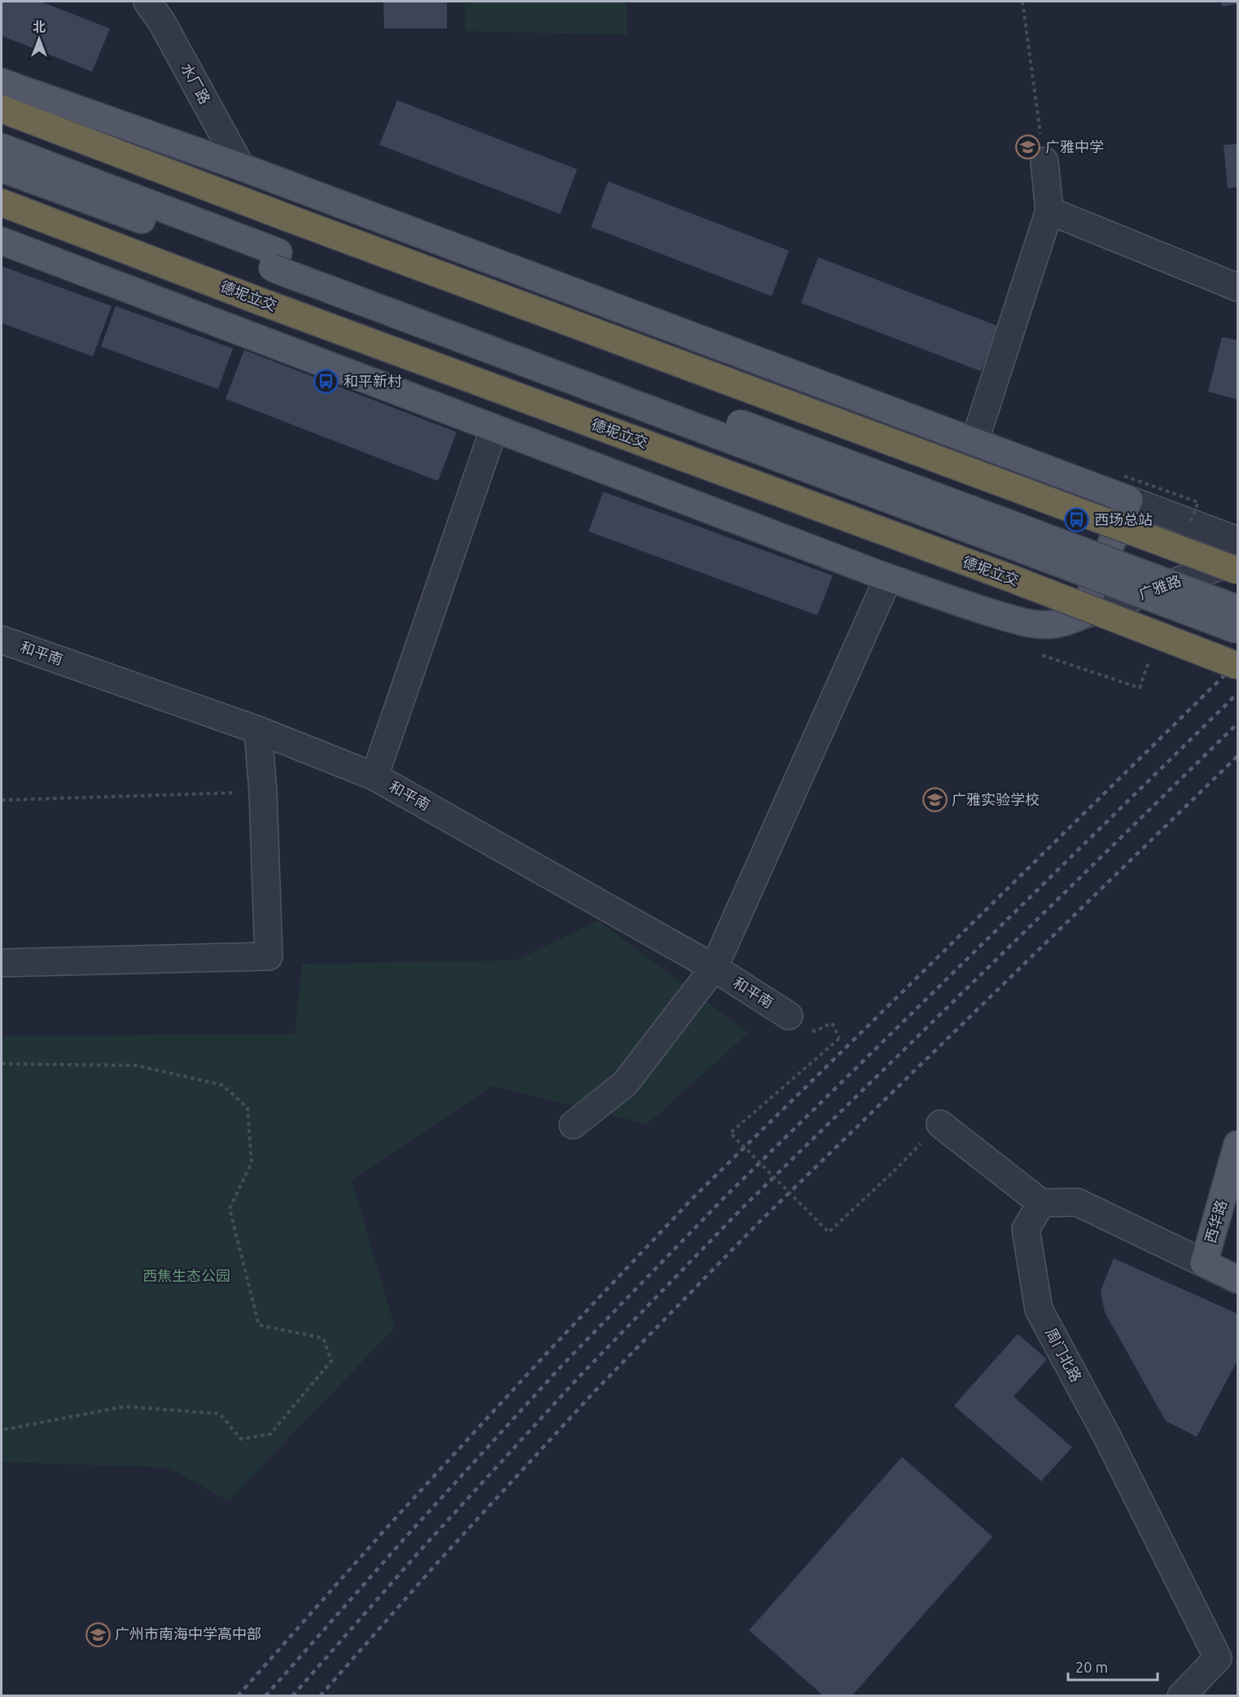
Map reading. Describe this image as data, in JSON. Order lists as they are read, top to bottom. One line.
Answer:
{"streets":{"highway":["德坭立交"],"main road":["西华路"],"street":["水厂路","广雅路","和平南","周门北路"]},"parks":["西焦生态公园"],"places":{"school or university":["广雅中学","广雅实验学校","广州市南海中学高中部"],"bus stop":["和平新村","西场总站"]},"scale_bar":"20 m","north":"top"}
